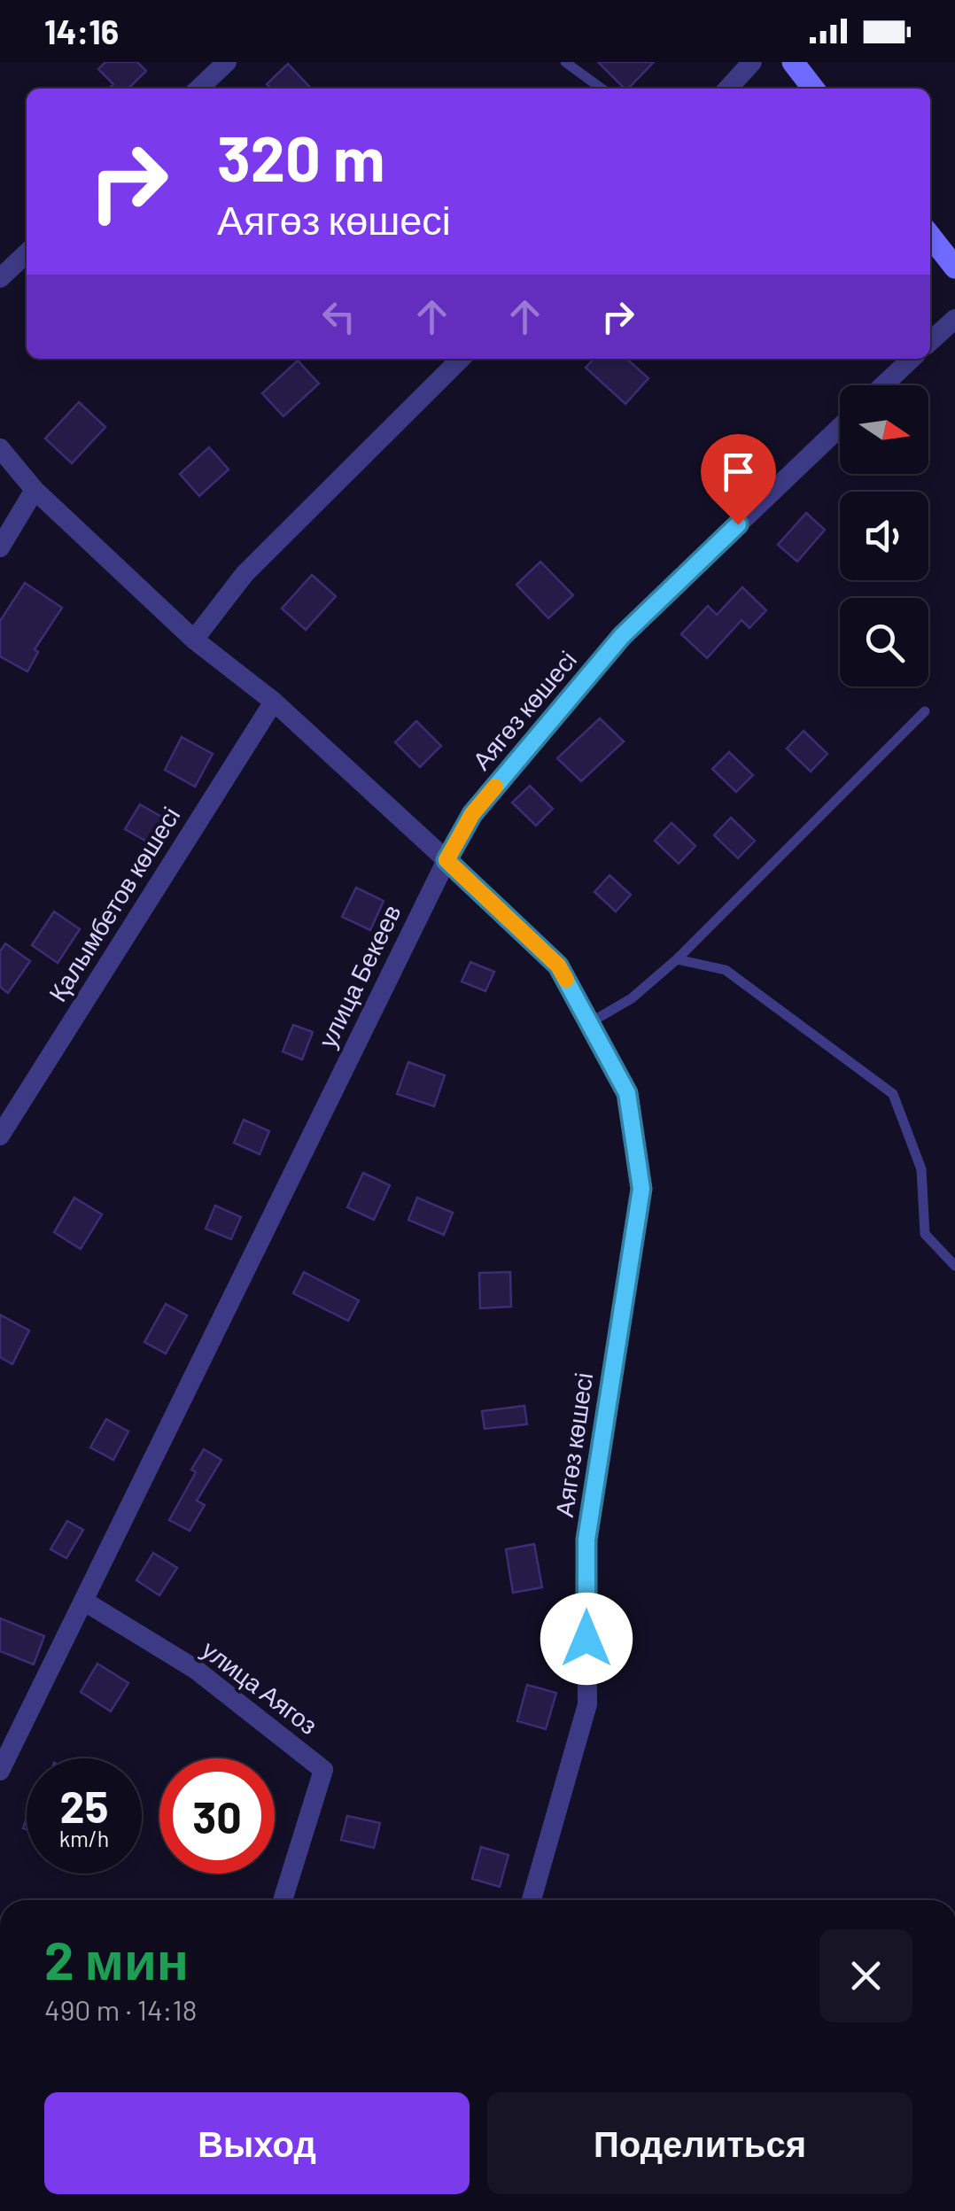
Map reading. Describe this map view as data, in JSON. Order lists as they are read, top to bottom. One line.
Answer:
{"streets":{"street":["Аягөз көшесі","Қалымбетов көшесі","улица Бекеев","улица Аягоз"]},"crossings":[["Аягөз көшесі","улица Бекеев"],["улица Бекеев","улица Аягоз"]],"north":"right","page":{"status":"14:16","turn":["320 m","Аягөз көшесі"],"speed":"25 km/h","limit":"30","heading":["2 мин","490 m · 14:18"],"buttons":["Выход","Поделиться"]}}
